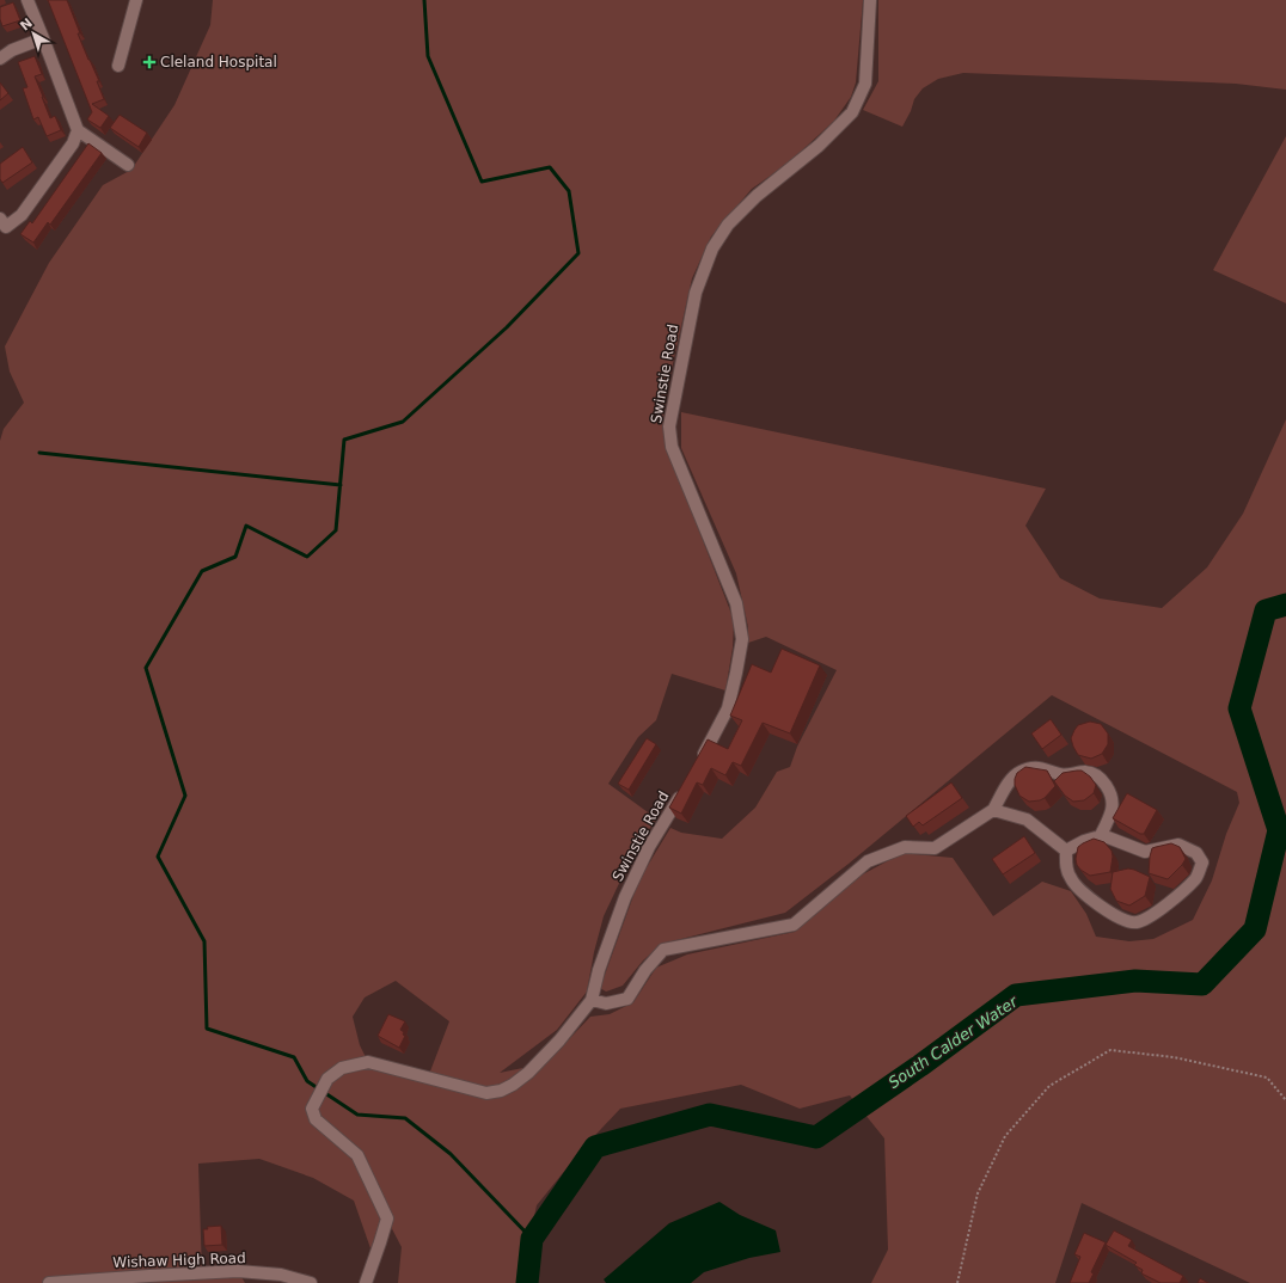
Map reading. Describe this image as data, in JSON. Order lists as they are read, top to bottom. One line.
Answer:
{"streets":{"street":["Swinstie Road","Wishaw High Road"]},"water":["South Calder Water"],"places":{"health":["Cleland Hospital"]},"north":"top left"}
